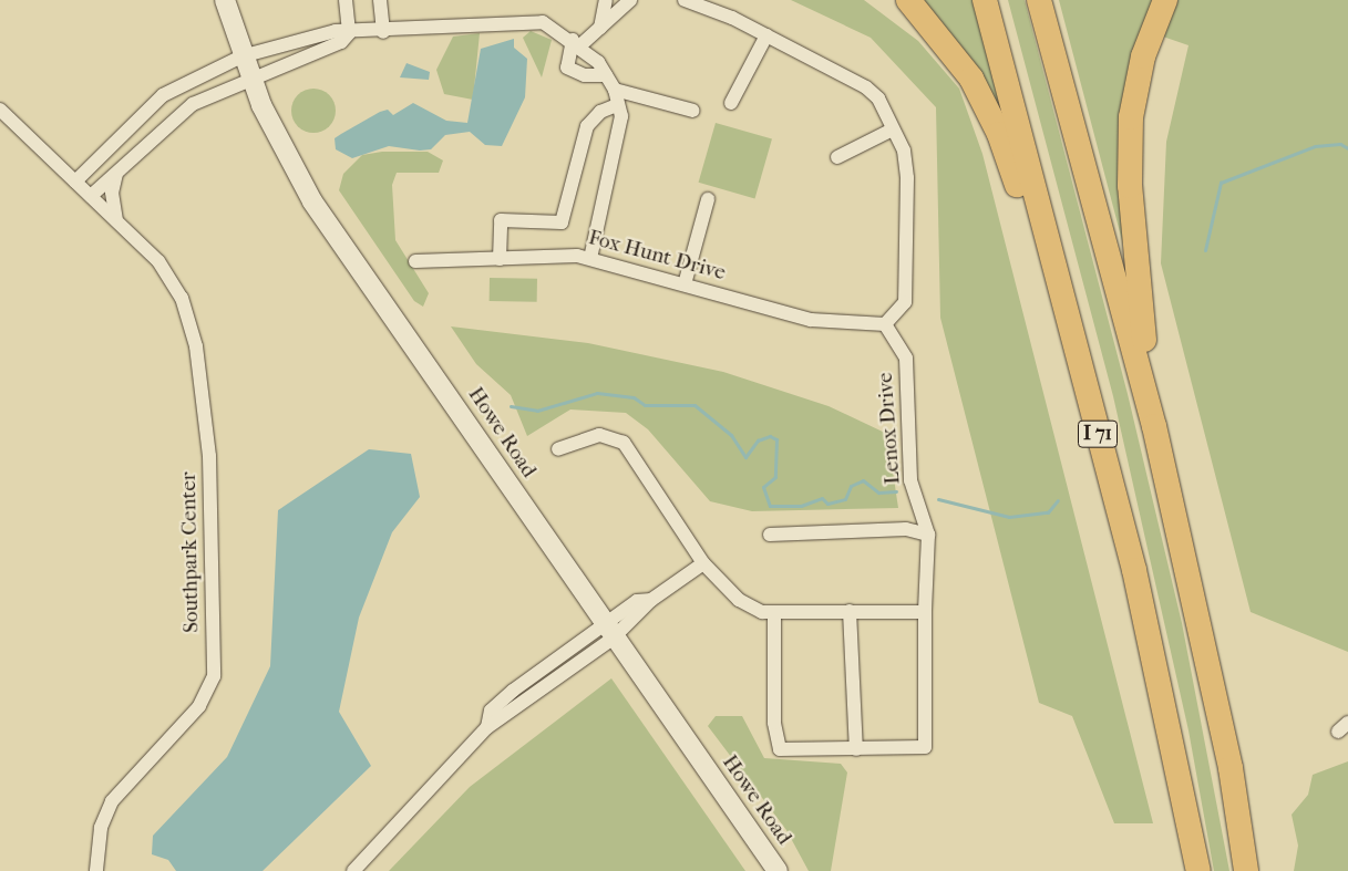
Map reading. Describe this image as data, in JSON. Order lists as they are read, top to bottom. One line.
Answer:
{"streets":{"highway":["I 71"],"street":["Fox Hunt Drive","Lenox Drive","Howe Road","Southpark Center"]},"crossings":[["Fox Hunt Drive","Lenox Drive"]]}
